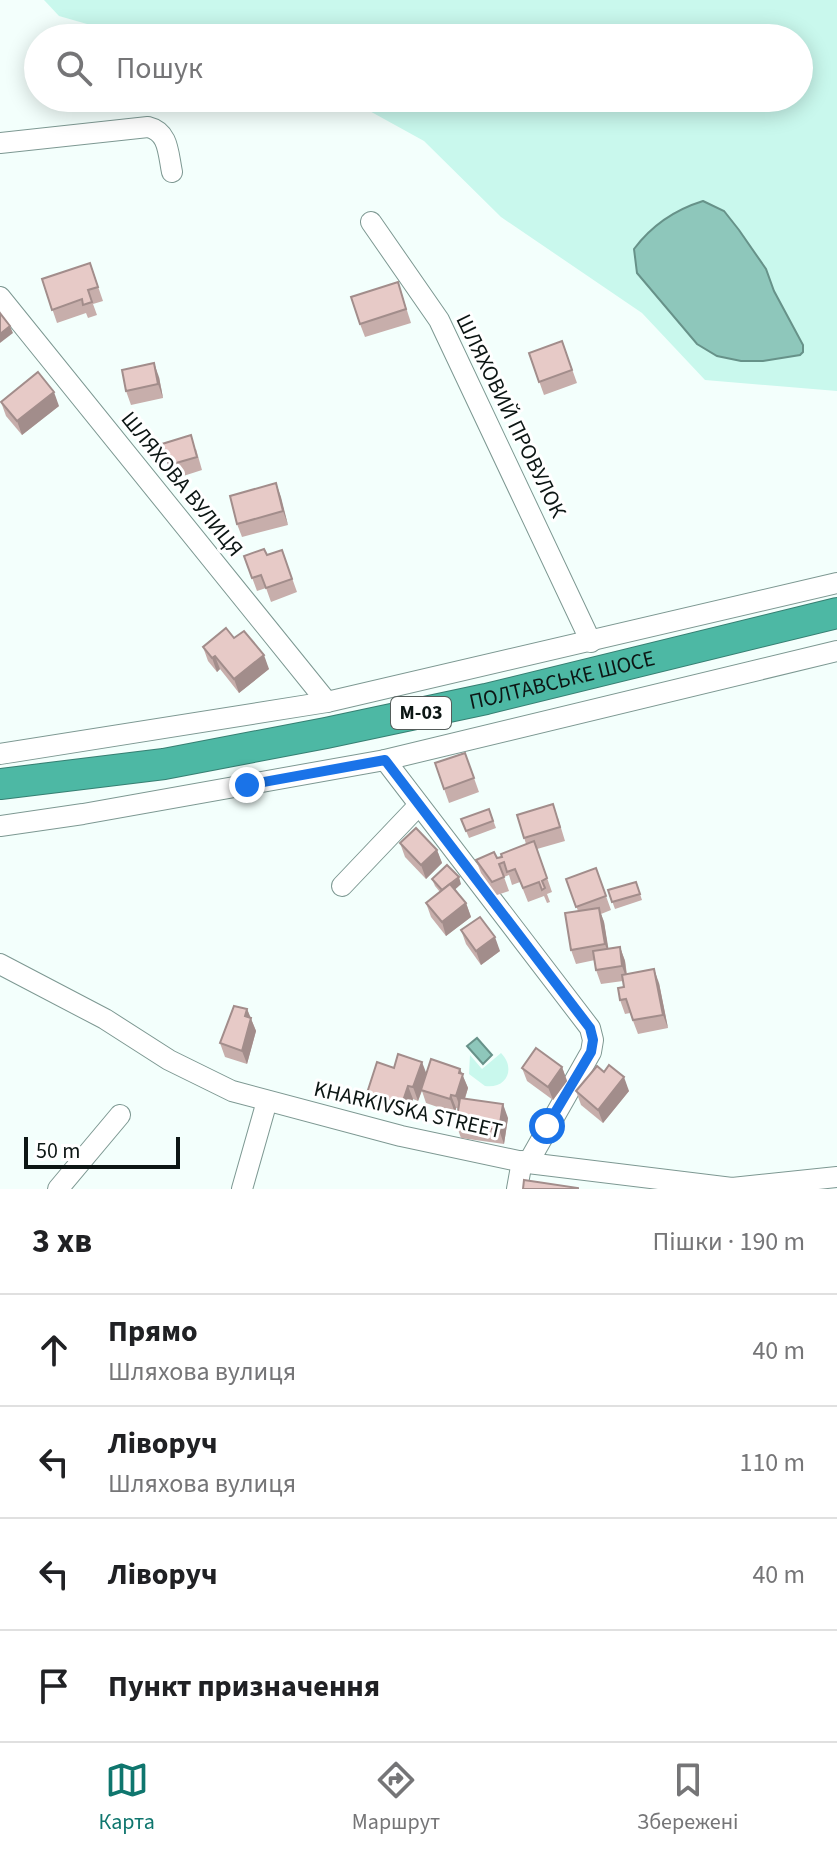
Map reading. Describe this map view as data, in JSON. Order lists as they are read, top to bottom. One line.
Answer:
{"streets":{"highway":["ПОЛТАВСЬКЕ ШОСЕ","М-03"],"street":["ШЛЯХОВИЙ ПРОВУЛОК","ШЛЯХОВА ВУЛИЦЯ","KHARKIVSKA STREET"]},"scale_bar":"50 m","page":{"search":"Пошук","scale":"50 m","heading":["3 хв","Пішки · 190 m"],"list":[["Прямо","Шляхова вулиця","40 m"],["Ліворуч","Шляхова вулиця","110 m"],["Ліворуч","40 m"],"Пункт призначення"],"nav":["Карта","Маршрут","Збережені"]}}
